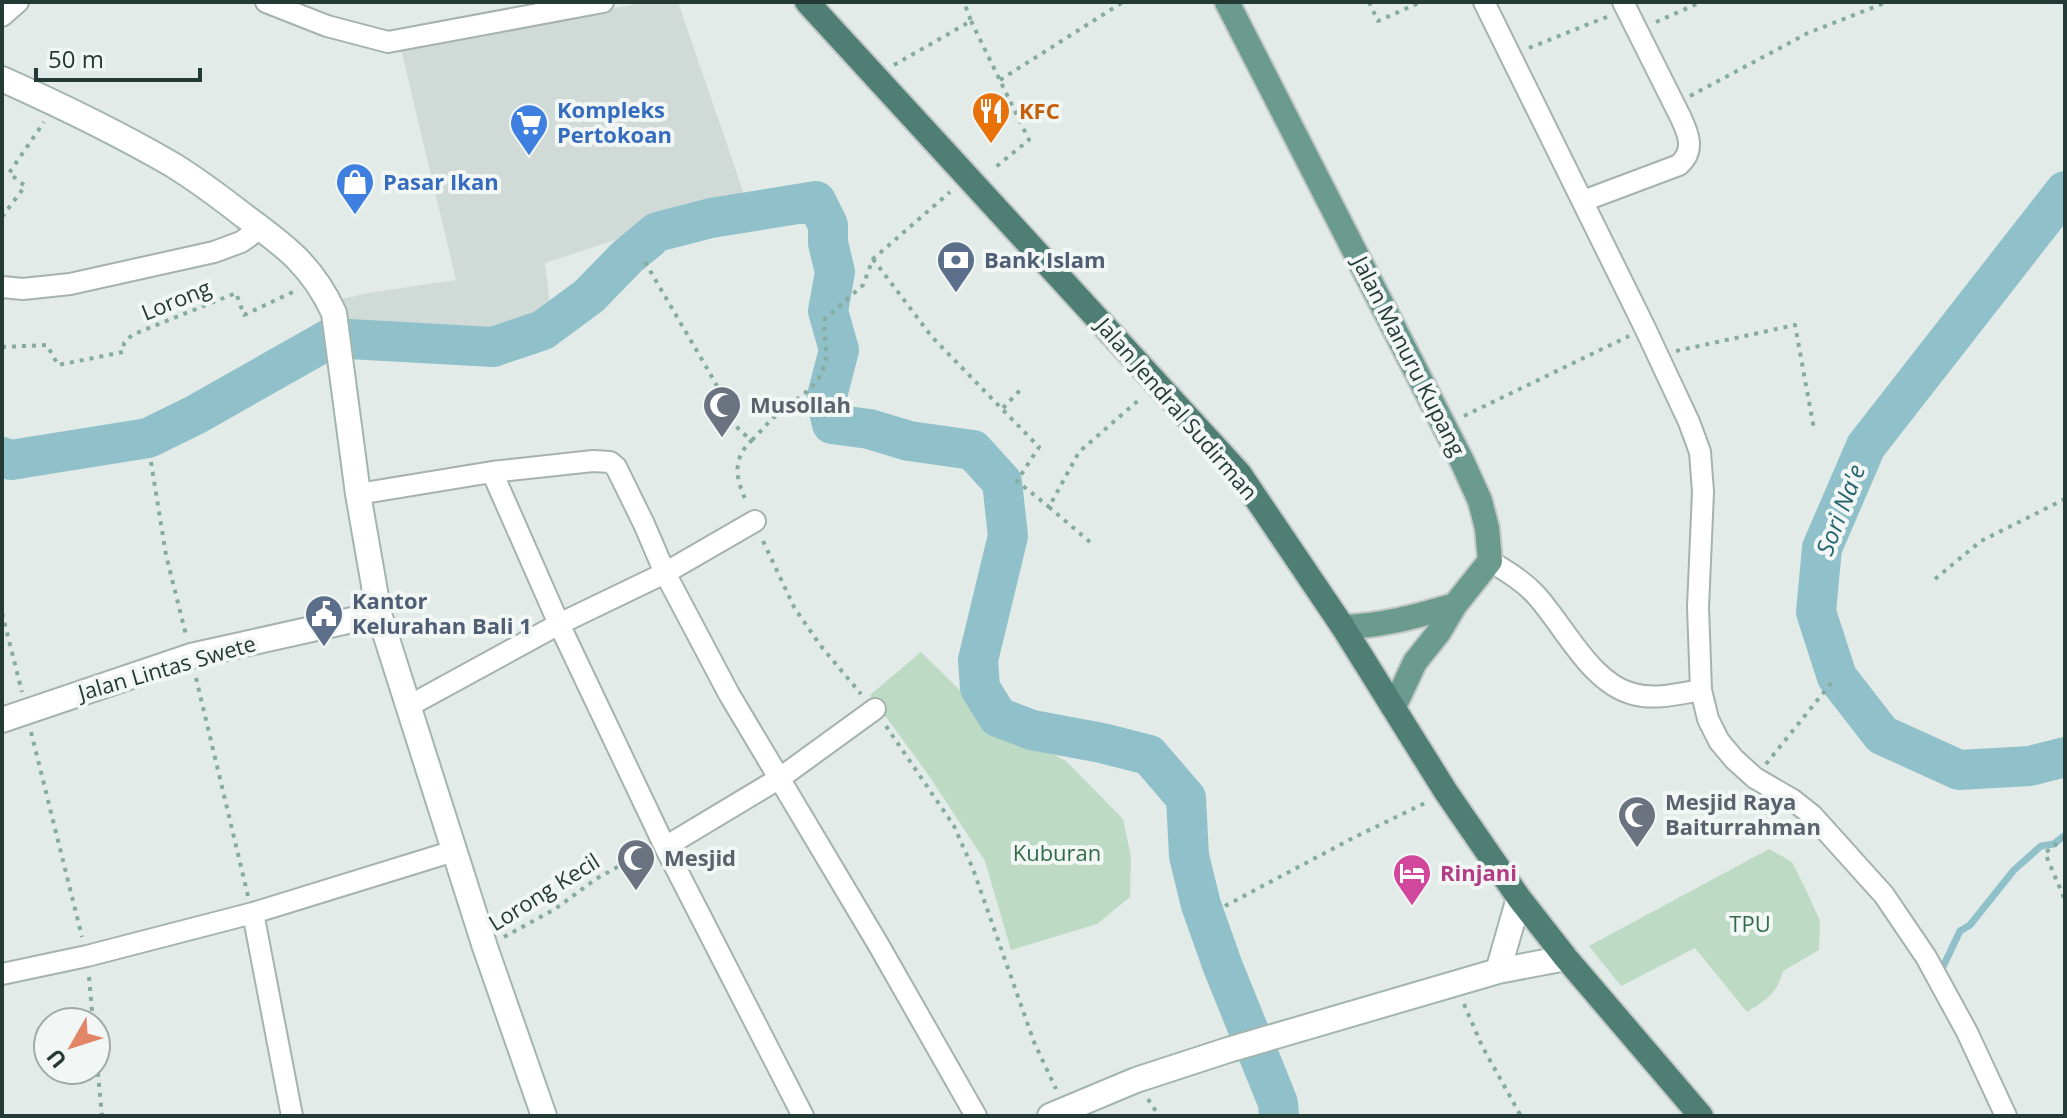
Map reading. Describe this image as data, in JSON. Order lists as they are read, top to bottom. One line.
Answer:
{"streets":{"highway":["Jalan Jendral Sudirman"],"main road":["Jalan Manuru Kupang","Jalan Lintas Swete"],"path":["Lorong","Lorong Kecil"]},"water":["Sori Na'e"],"parks":["Kuburan","TPU"],"places":{"restaurant":["KFC"],"supermarket":["Kompleks Pertokoan"],"shop":["Pasar Ikan"],"bank":["Bank Islam"],"mosque":["Musollah","Mesjid Raya Baiturrahman","Mesjid"],"public building":["Kantor Kelurahan Bali 1"],"hotel":["Rinjani"]},"scale_bar":"50 m","north":"bottom left"}
